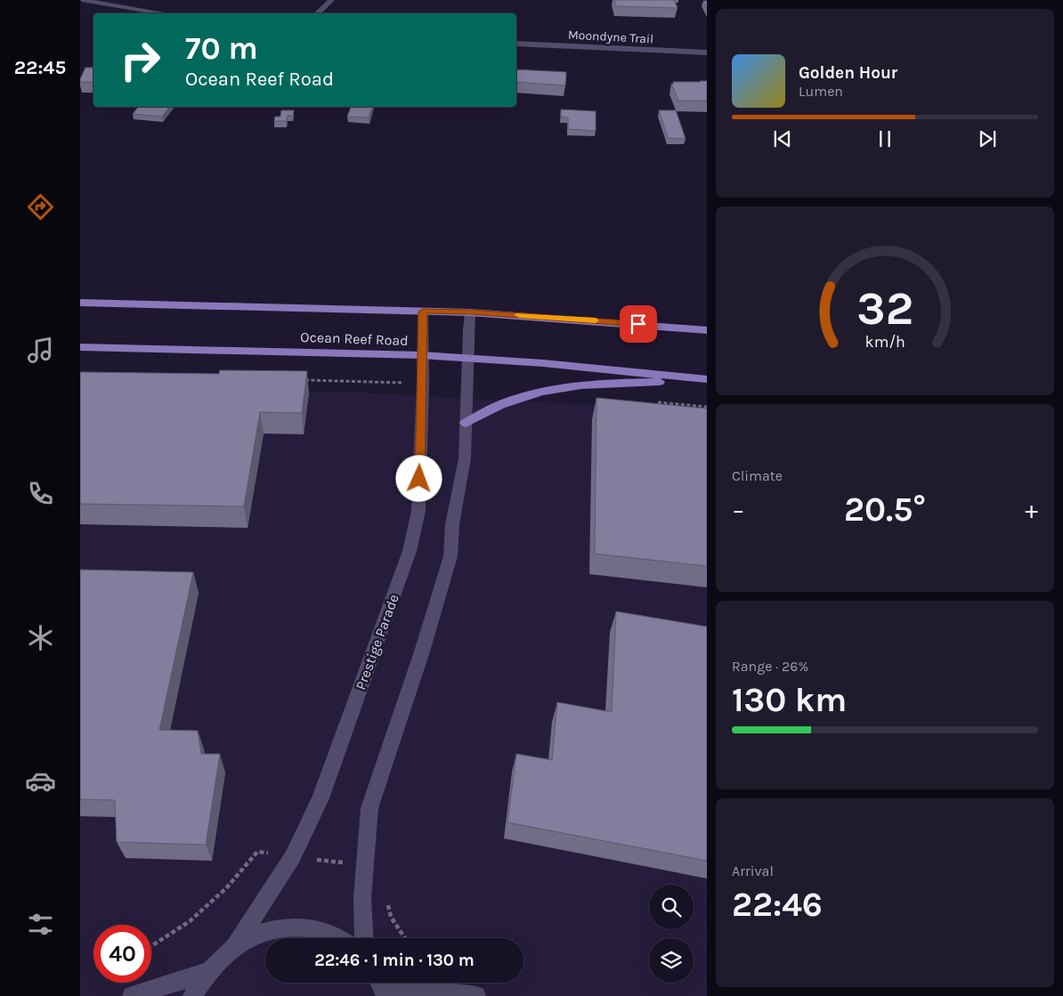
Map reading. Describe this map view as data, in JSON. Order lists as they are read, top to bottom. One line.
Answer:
{"streets":{"main road":["Ocean Reef Road"],"street":["Moondyne Trail","Prestige Parade"]},"crossings":[["Ocean Reef Road","Prestige Parade"]],"page":{"tabs":"22:45","turn":["70 m","Ocean Reef Road"],"song":["Golden Hour","Lumen"],"tile":["Climate",["Range · 26%","130 km"],["Arrival","22:46"]],"heat":["−","20.5°","+"],"limit":"40","trip":"22:46 · 1 min · 130 m","gauge":["32","km/h"]}}
